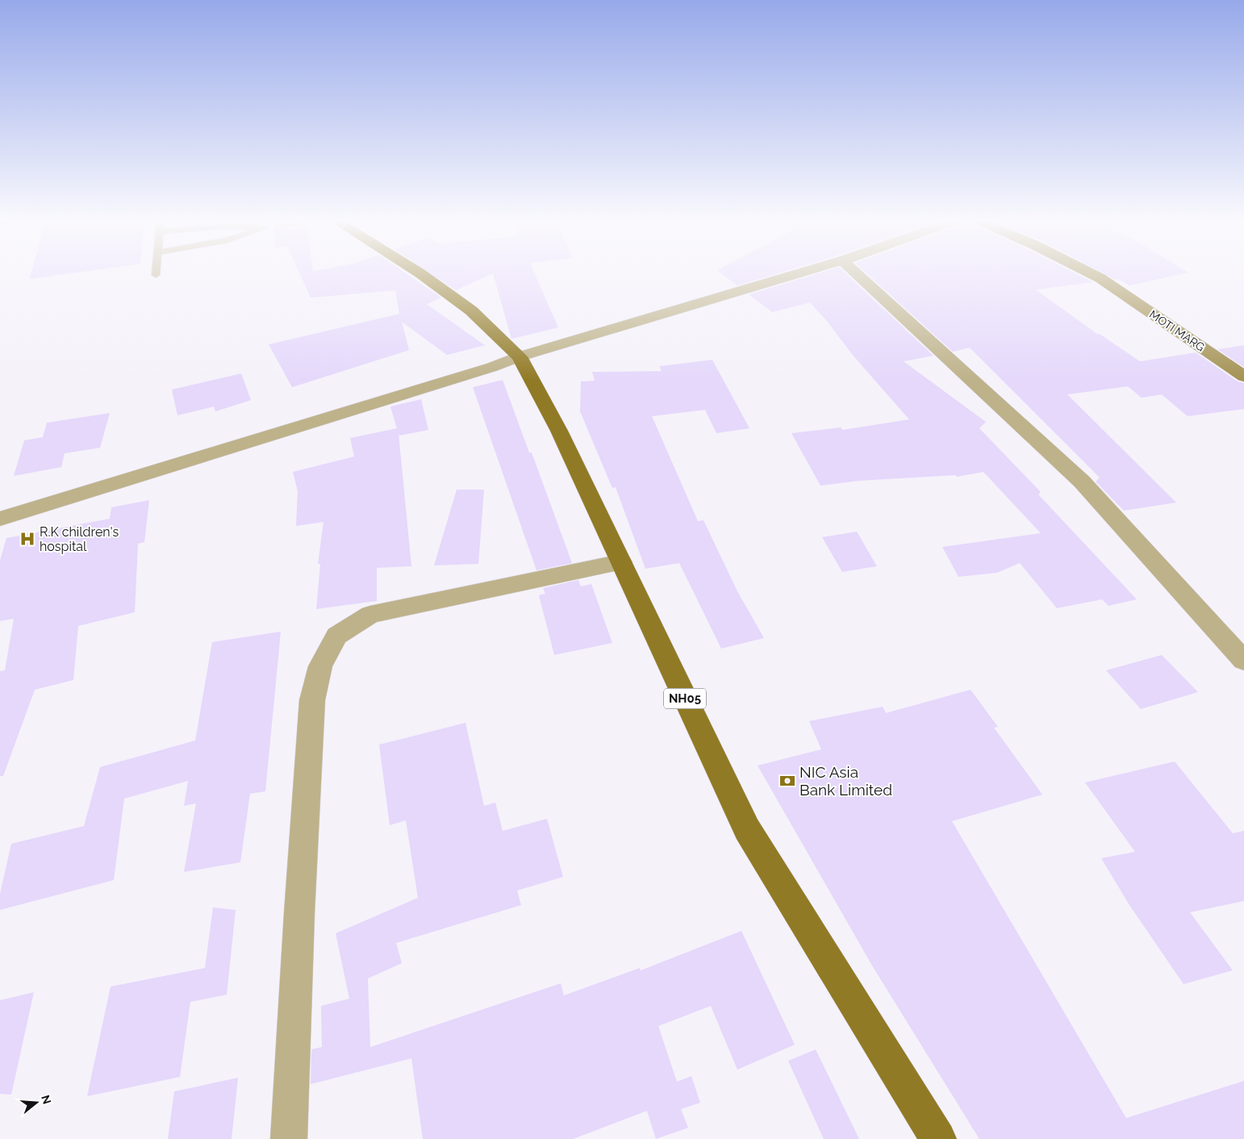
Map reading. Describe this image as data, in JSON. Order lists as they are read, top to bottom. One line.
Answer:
{"streets":{"main road":["NH05"],"street":["MOTI MARG"]},"places":{"hospital":["R.K children's hospital"],"bank":["NIC Asia Bank Limited"]},"north":"right"}
